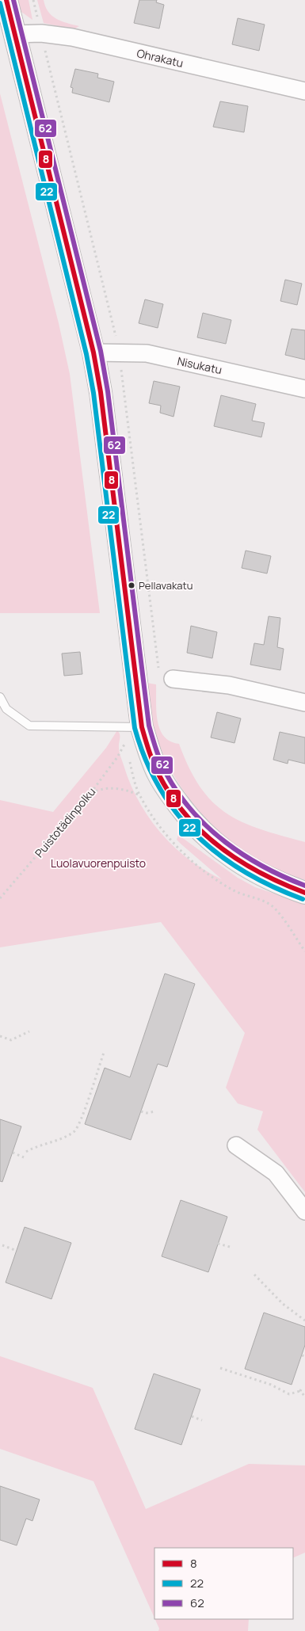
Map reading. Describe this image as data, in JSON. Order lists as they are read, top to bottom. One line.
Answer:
{"streets":{"street":["Ohrakatu","Nisukatu"],"path":["Puistotädinpolku"]},"parks":["Luolavuorenpuisto"],"places":["Pellavakatu"],"lines":["transit line 8","transit line 62","transit line 22"],"legend":["8","22","62"]}
